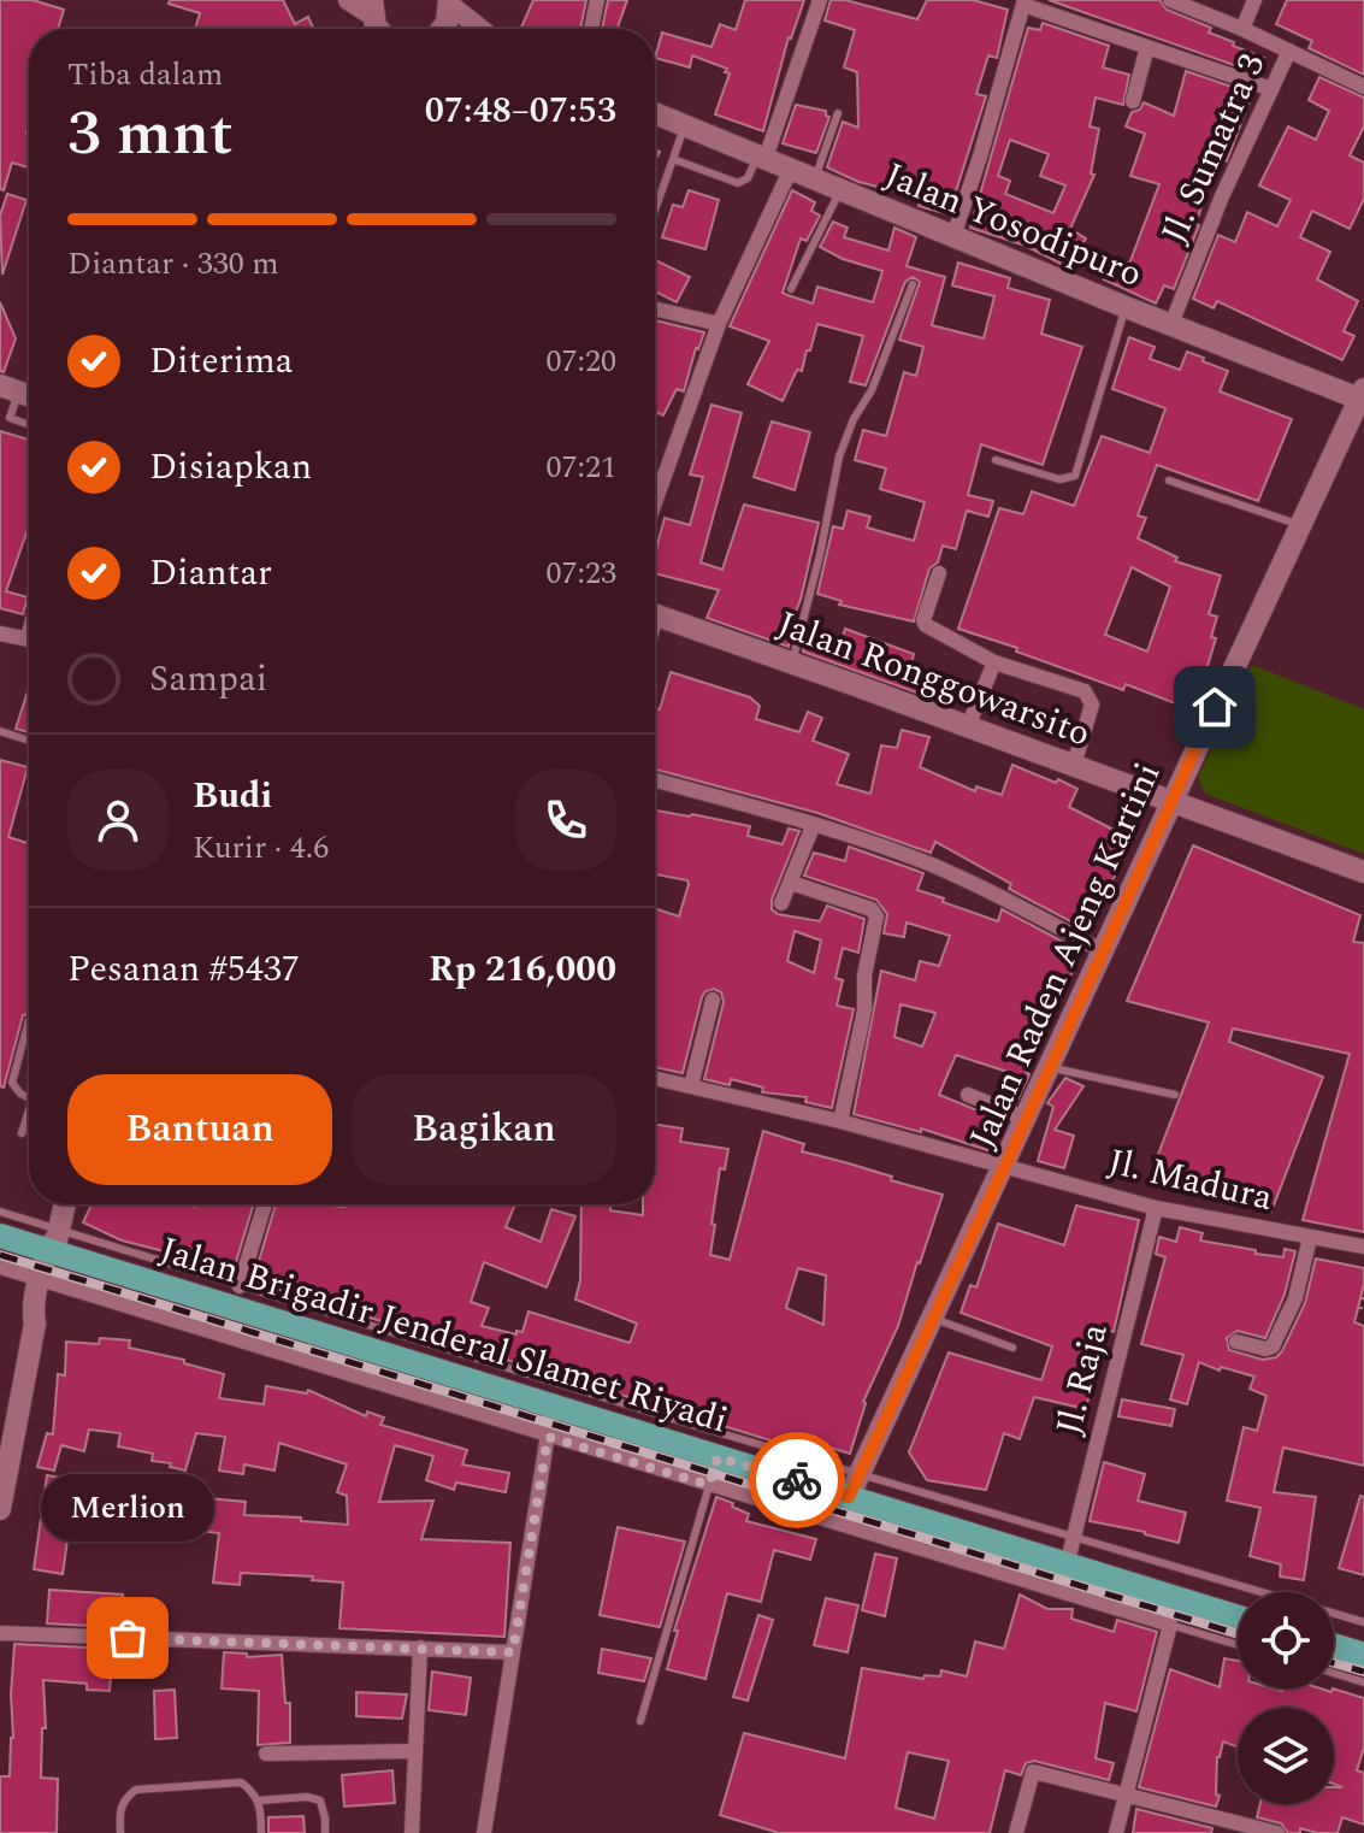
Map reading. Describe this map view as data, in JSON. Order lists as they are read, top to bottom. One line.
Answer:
{"streets":{"main road":["Jalan Yosodipuro","Jalan Ronggowarsito","Jalan Raden Ajeng Kartini","Jalan Brigadir Jenderal Slamet Riyadi"],"street":["Jl. Sumatra 3","Jl. Madura","Jl. Raja"]},"crossings":[["Jl. Sumatra 3","Jalan Yosodipuro"],["Jalan Yosodipuro","Jalan Raden Ajeng Kartini"],["Jalan Ronggowarsito","Jalan Raden Ajeng Kartini"],["Jalan Raden Ajeng Kartini","Jl. Madura"],["Jalan Raden Ajeng Kartini","Jalan Brigadir Jenderal Slamet Riyadi"],["Jl. Madura","Jl. Raja"],["Jalan Brigadir Jenderal Slamet Riyadi","Jl. Raja"]],"places":["Merlion"],"page":{"heading":["3 mnt","Tiba dalam","07:48–07:53"],"panel":["Budi","Kurir · 4.6","Pesanan #5437","Rp 216,000"],"bar":"Diantar · 330 m","list":[["Diterima","07:20"],["Disiapkan","07:21"],["Diantar","07:23"],"Sampai"],"buttons":["Bantuan","Bagikan"],"bubble":"Merlion"}}
